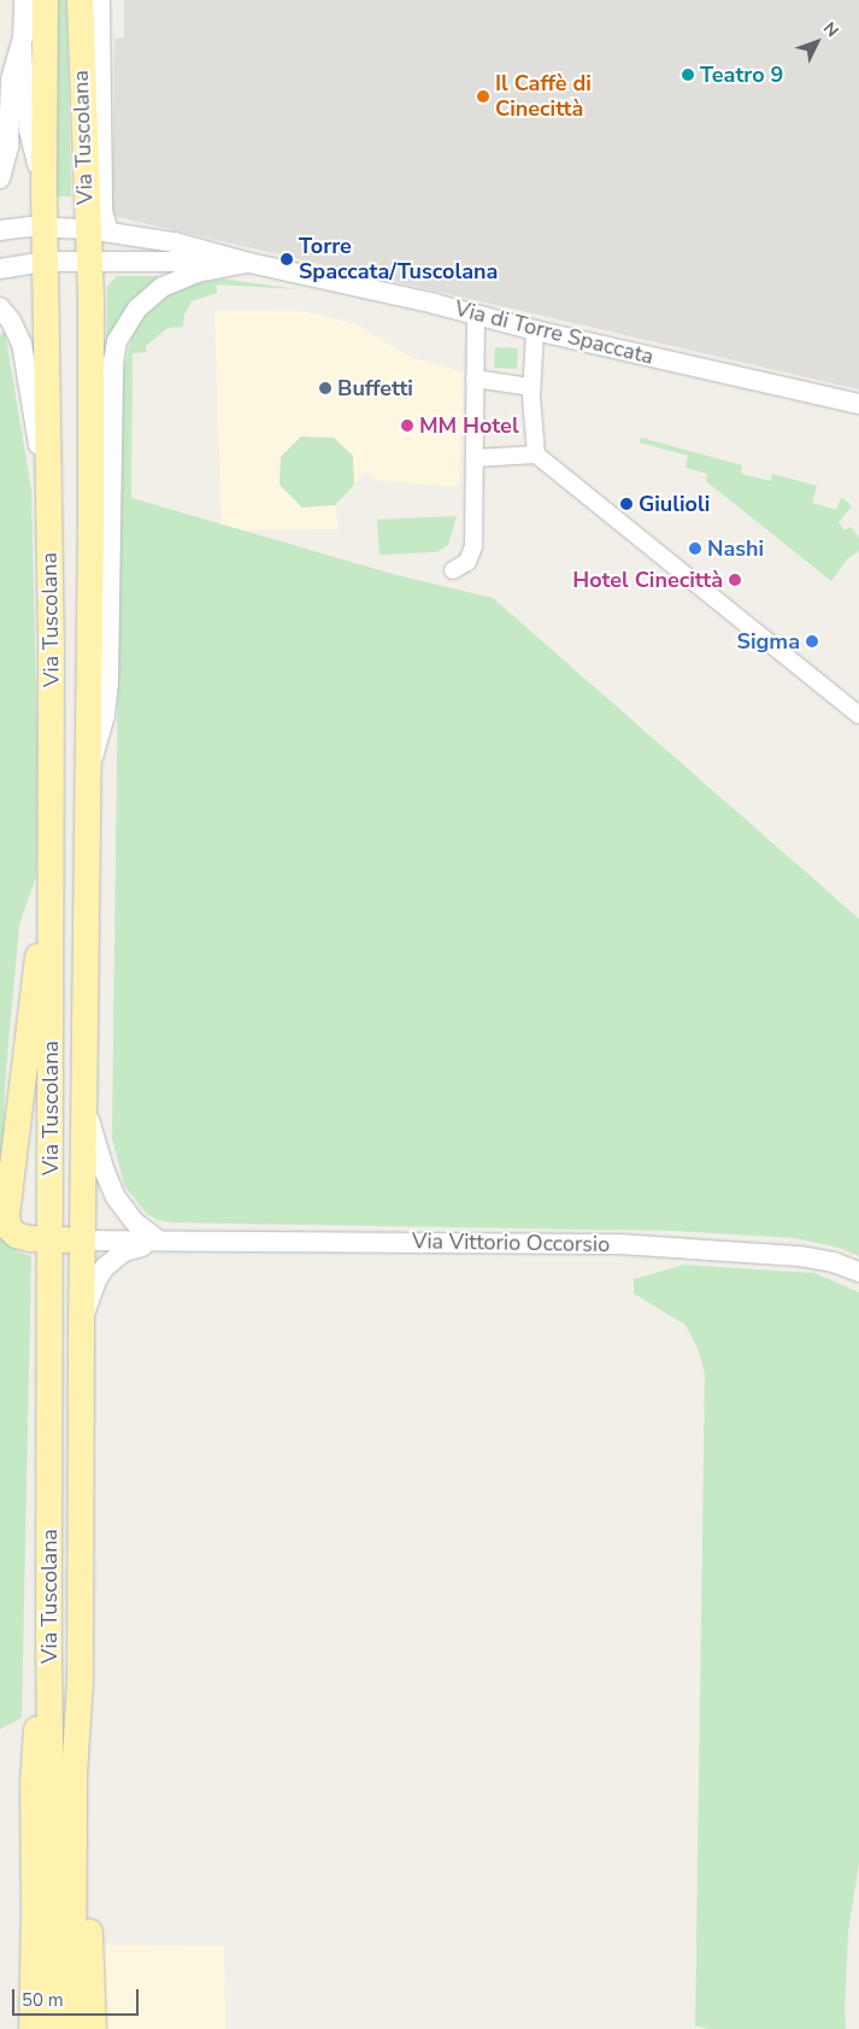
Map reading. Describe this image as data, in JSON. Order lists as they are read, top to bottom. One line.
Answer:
{"streets":{"main road":["Via Tuscolana"],"street":["Via di Torre Spaccata","Via Vittorio Occorsio"]},"crossings":[["Via Tuscolana","Via di Torre Spaccata"],["Via Tuscolana","Via Vittorio Occorsio"]],"places":["Teatro 9","Il Caffè di Cinecittà","Torre Spaccata/Tuscolana","Buffetti","MM Hotel","Giulioli","Nashi","Hotel Cinecittà","Sigma"],"scale_bar":"50 m","north":"top right"}
